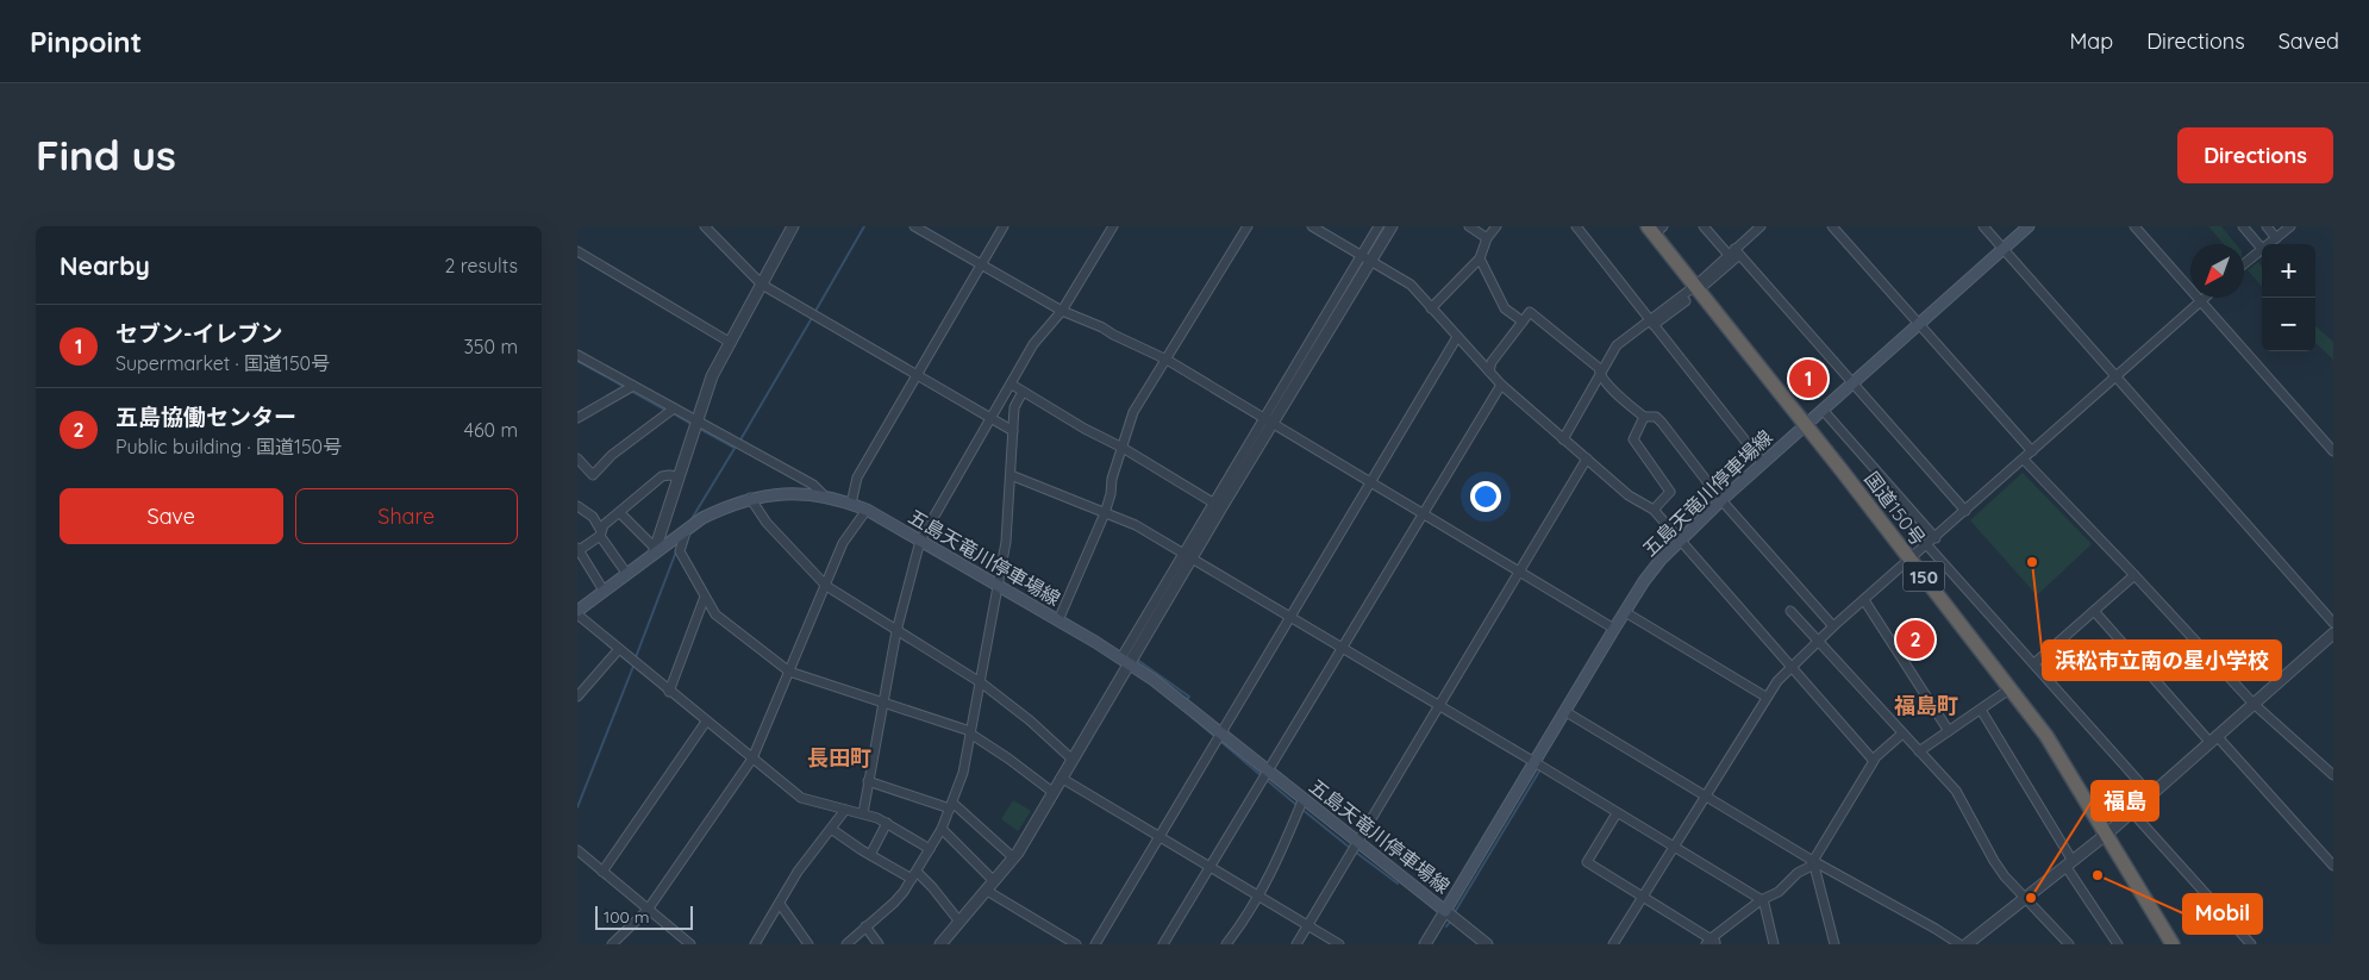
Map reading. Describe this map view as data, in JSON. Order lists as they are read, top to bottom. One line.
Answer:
{"streets":{"highway":["国道150号","150"],"main road":["五島天竜川停車場線"]},"crossings":[["五島天竜川停車場線","国道150号"]],"districts":["福島町","長田町"],"places":["浜松市立南の星小学校","Mobil","福島"],"scale_bar":"100 m","north":"bottom left","page":{"header":"Pinpoint","nav":["Map","Directions","Saved"],"buttons":["Directions",["Save","Share"]],"title":"Find us","heading":["Nearby","2 results"],"map_buttons":["+","−"],"list":[{"mark":"1","name":"セブン-イレブン","note":"Supermarket · 国道150号","value":"350 m"},{"mark":"2","name":"五島協働センター","note":"Public building · 国道150号","value":"460 m"}],"pins":["1","2"],"scale":"100 m"}}
